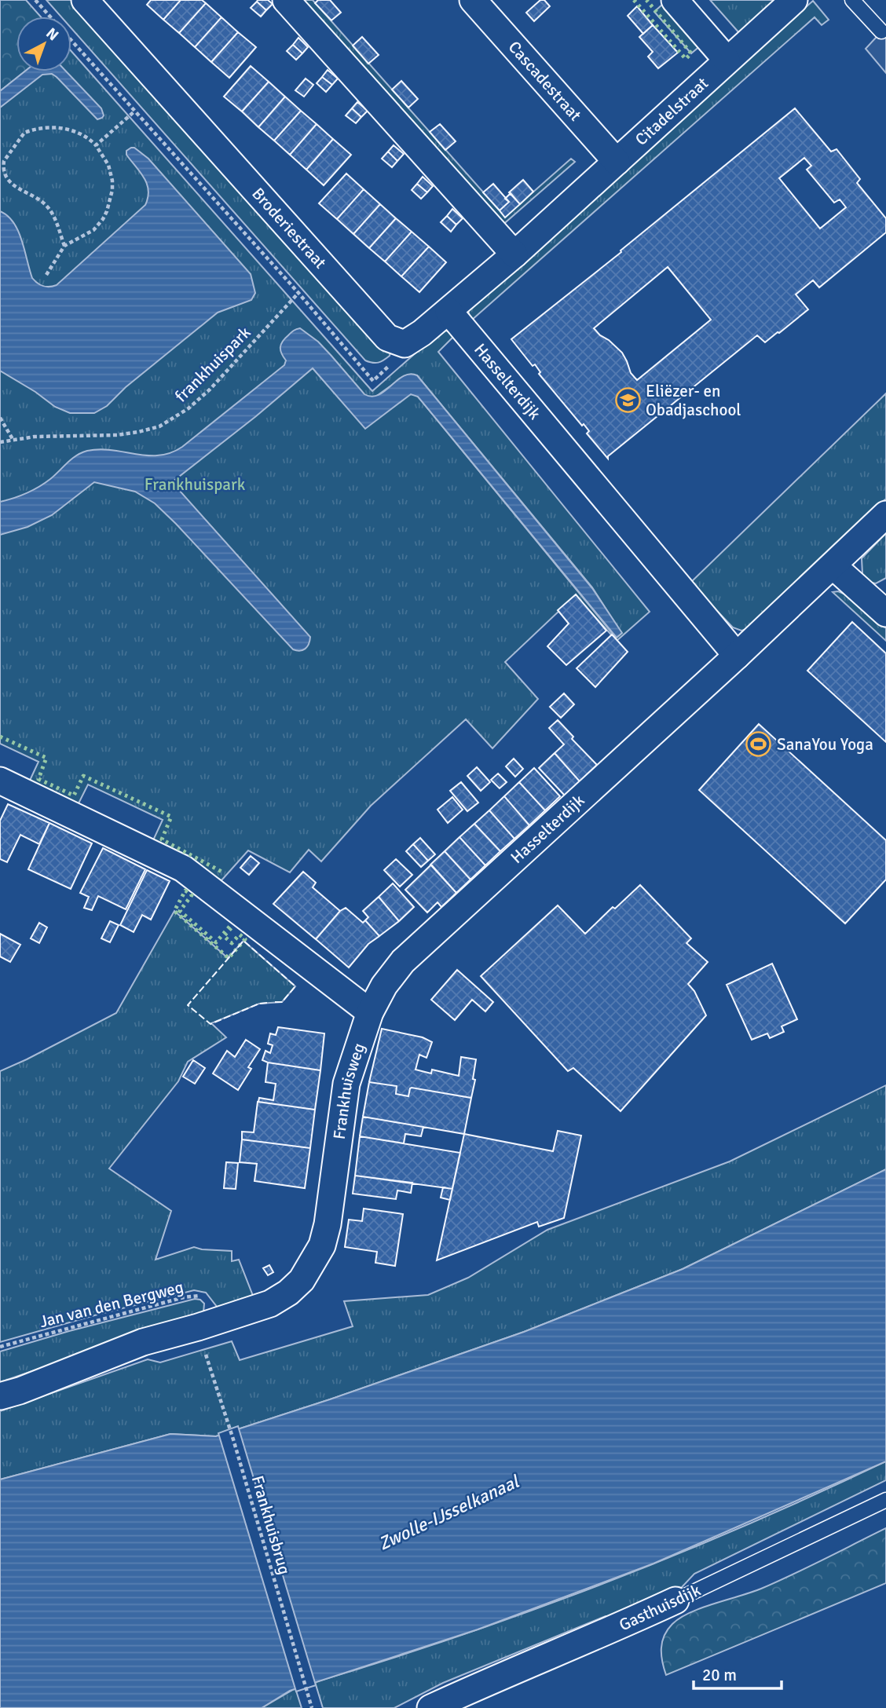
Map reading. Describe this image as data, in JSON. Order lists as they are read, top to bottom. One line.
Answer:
{"streets":{"street":["Cascadestraat","Citadelstraat","Broderiestraat","Hasselterdijk","Frankhuisweg","Gasthuisdijk"],"path":["frankhuispark","Jan van den Bergweg","Frankhuisbrug"]},"crossings":[["Cascadestraat","Citadelstraat"],["Hasselterdijk","Frankhuisweg"],["Frankhuisweg","Jan van den Bergweg"]],"water":["Zwolle-IJsselkanaal"],"parks":["Frankhuispark"],"places":{"school or university":["Eliëzer- en Obadjaschool"],"sports":["SanaYou Yoga"]},"scale_bar":"20 m","north":"top right"}
